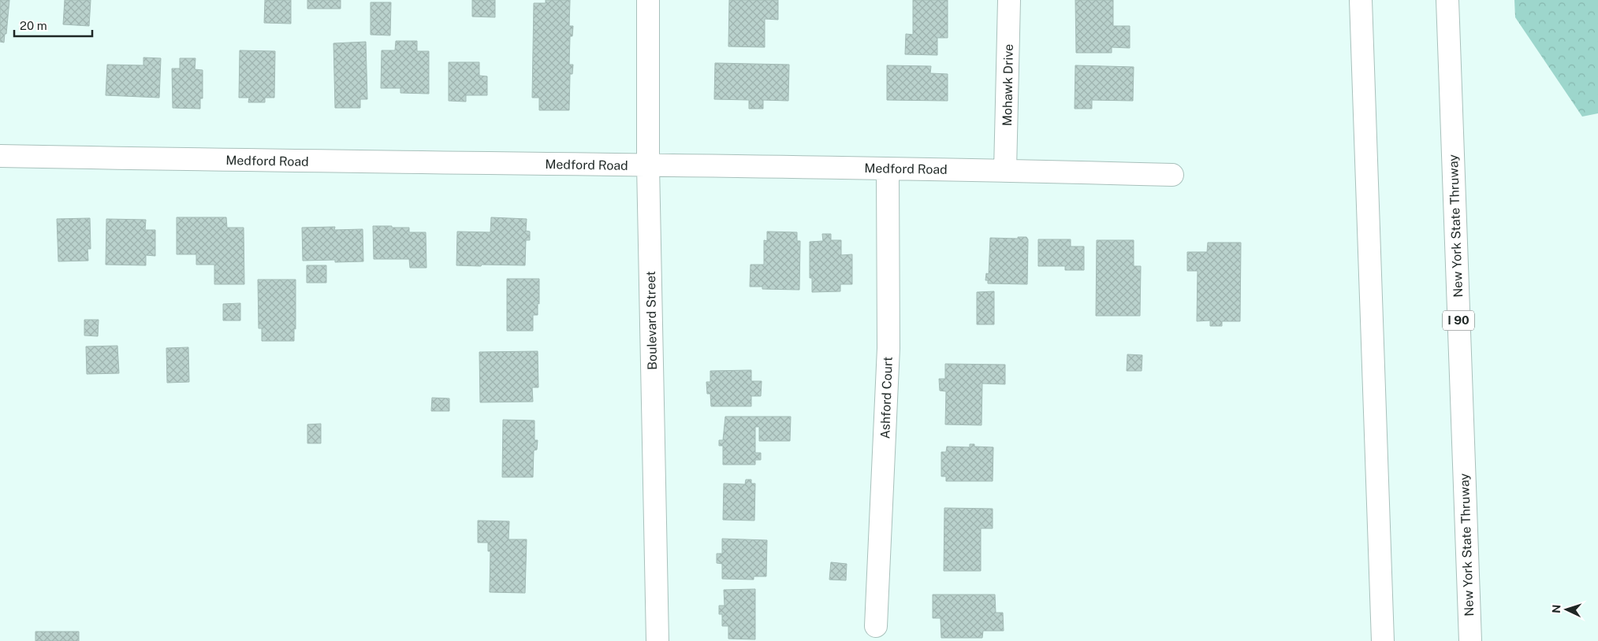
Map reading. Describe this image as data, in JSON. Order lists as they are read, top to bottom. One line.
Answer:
{"streets":{"main road":["Mohawk Drive","Medford Road","New York State Thruway","Boulevard Street","I 90","Ashford Court"]},"crossings":[["Mohawk Drive","Medford Road"],["Medford Road","Boulevard Street"],["Medford Road","Ashford Court"]],"scale_bar":"20 m","north":"left"}
